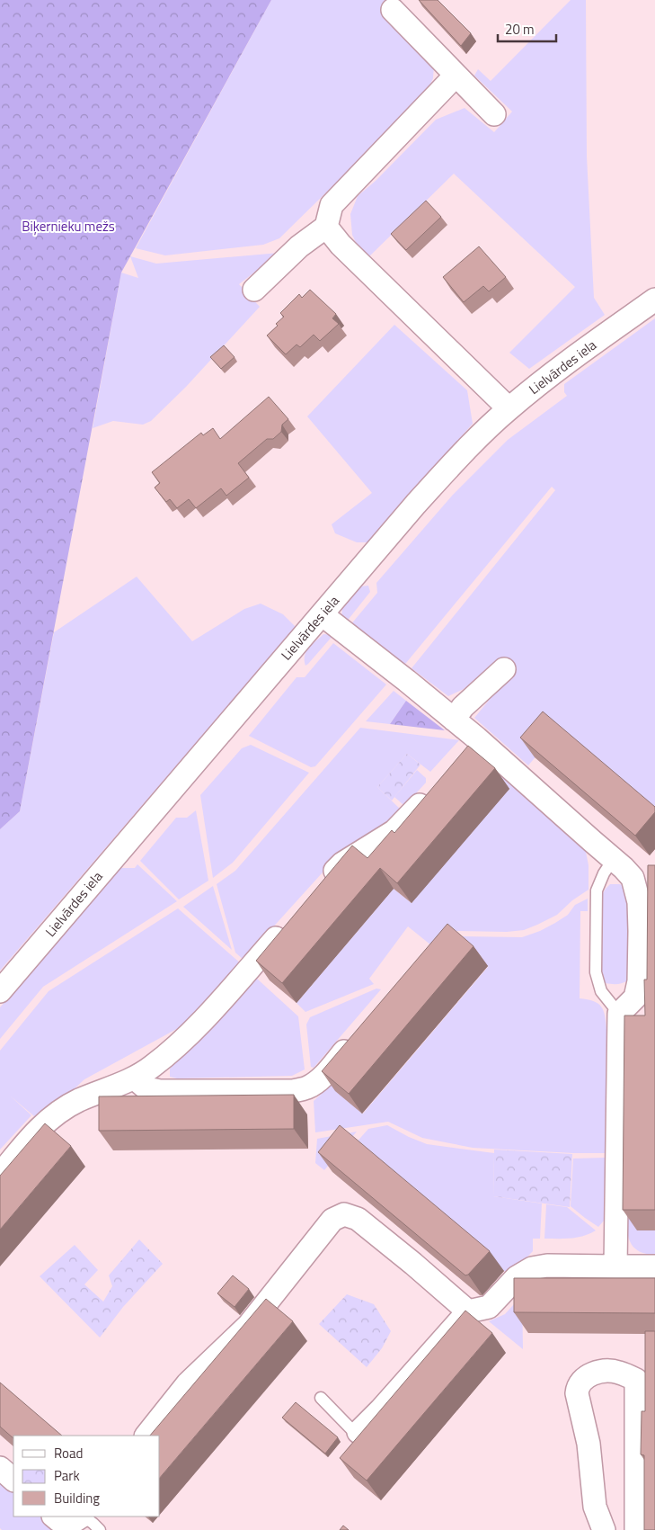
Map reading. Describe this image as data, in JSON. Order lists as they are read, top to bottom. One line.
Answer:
{"streets":{"street":["Lielvārdes iela"]},"parks":["Biķernieku mežs"],"legend":["Road","Park","Building"],"scale_bar":"20 m"}
